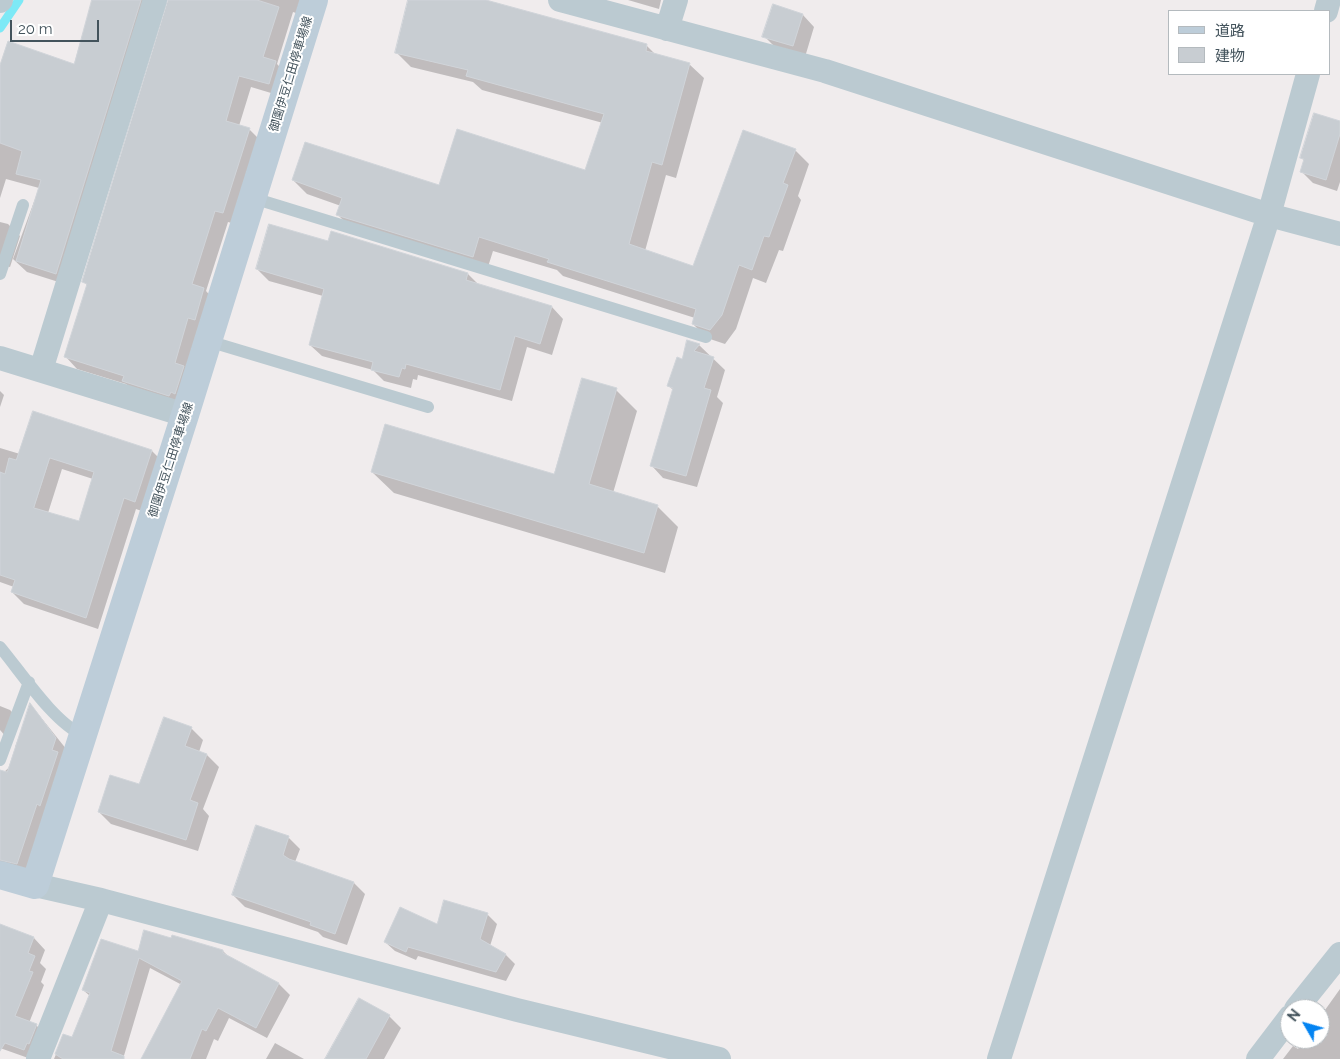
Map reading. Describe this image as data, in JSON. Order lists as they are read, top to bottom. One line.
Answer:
{"streets":{"main road":["御園伊豆仁田停車場線"]},"legend":["道路","建物"],"scale_bar":"20 m","north":"top left"}
